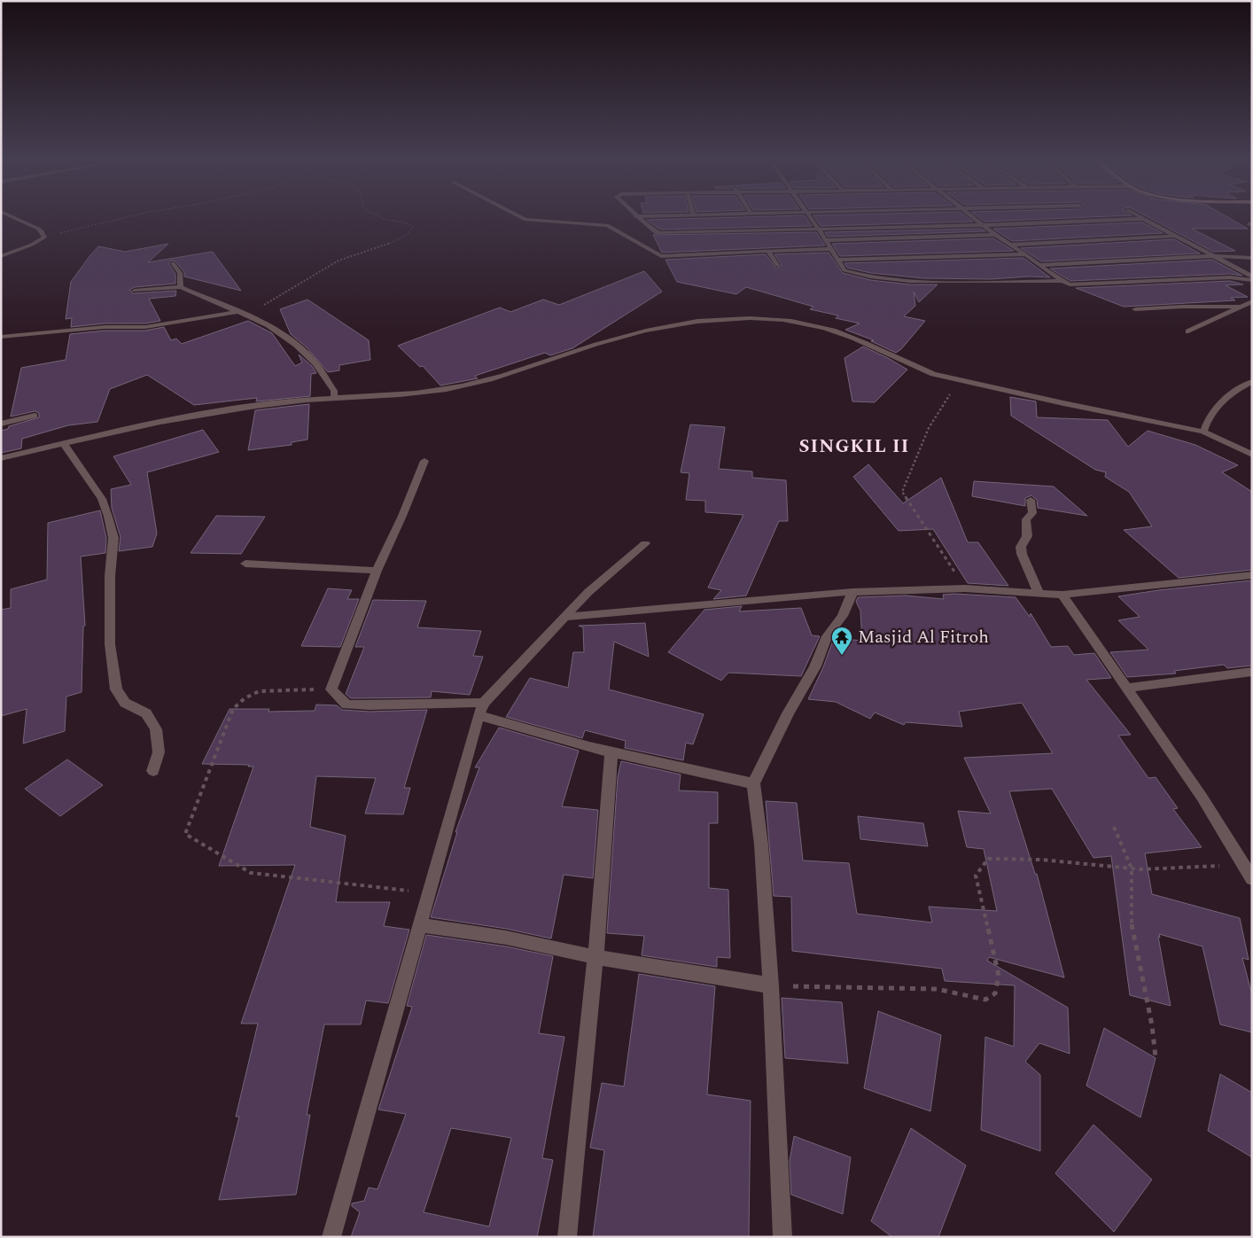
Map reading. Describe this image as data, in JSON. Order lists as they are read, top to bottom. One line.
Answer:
{"districts":["SINGKIL II"],"places":{"temple":["Masjid Al Fitroh"]}}
